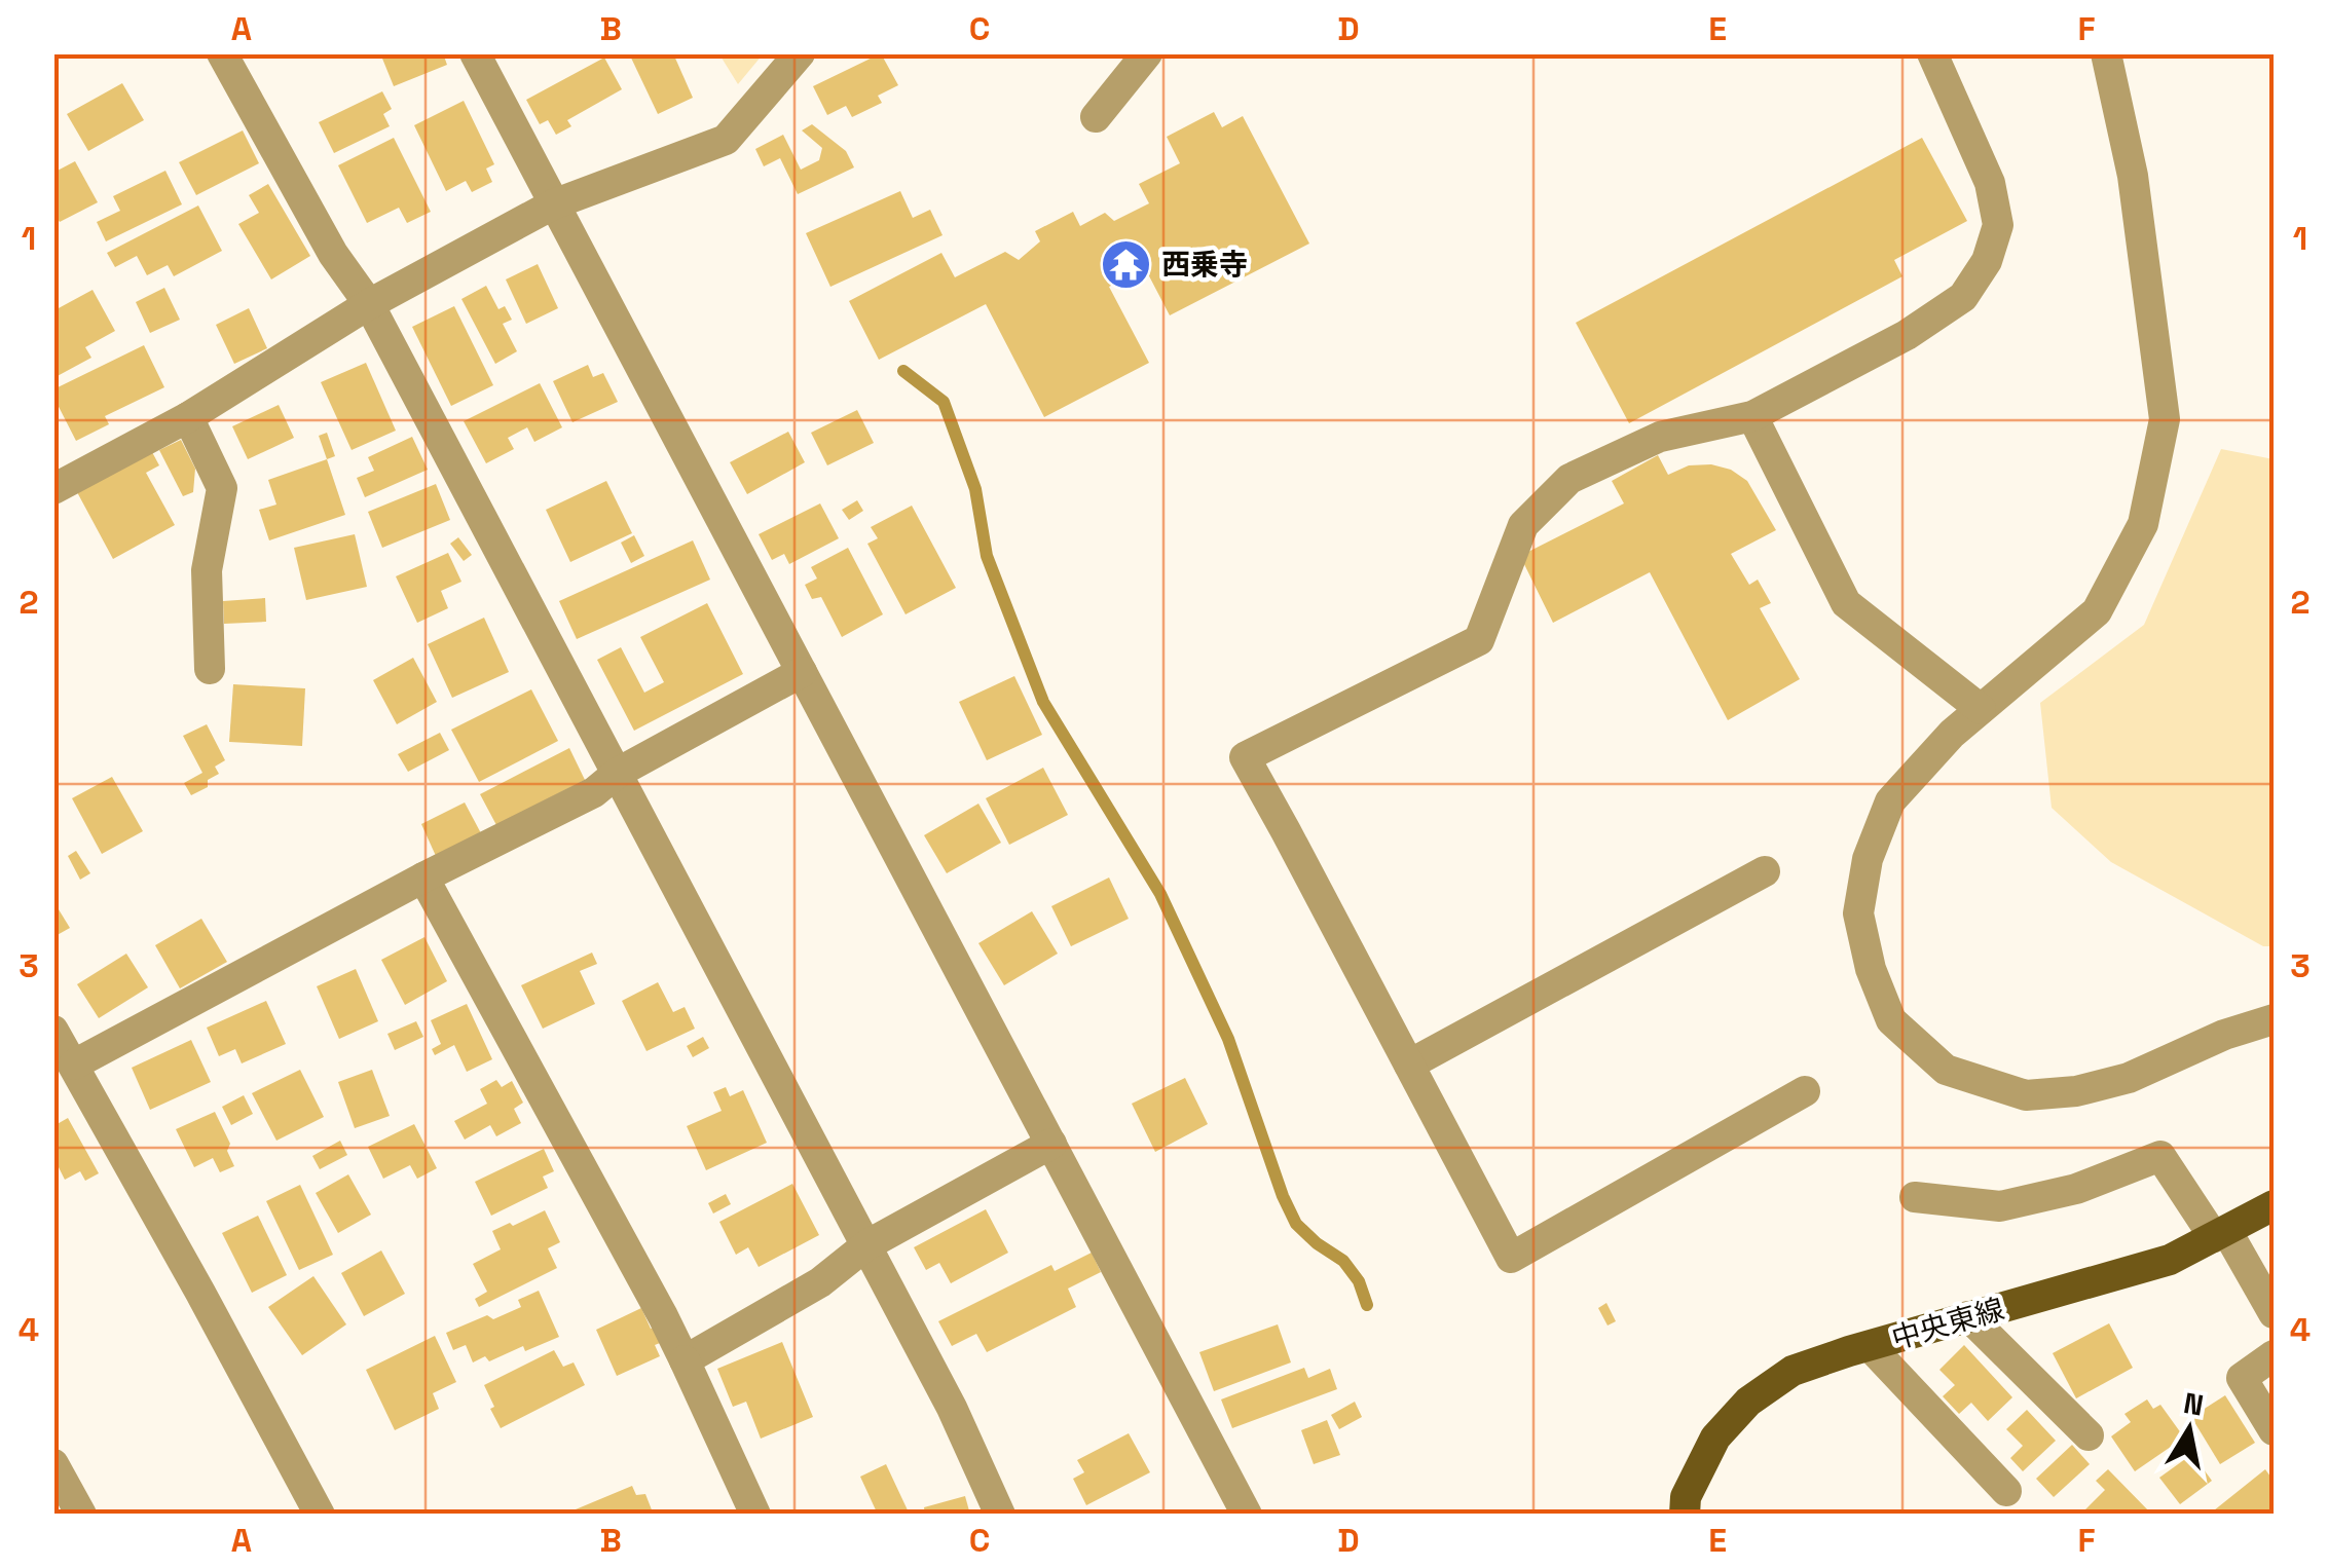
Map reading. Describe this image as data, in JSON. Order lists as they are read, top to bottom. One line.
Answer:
{"streets":{"main road":["中央東線"]},"places":{"temple":["西乗寺"]},"north":"top","grid":{"columns":["A","B","C","D","E","F"],"rows":["1","2","3","4"]}}
